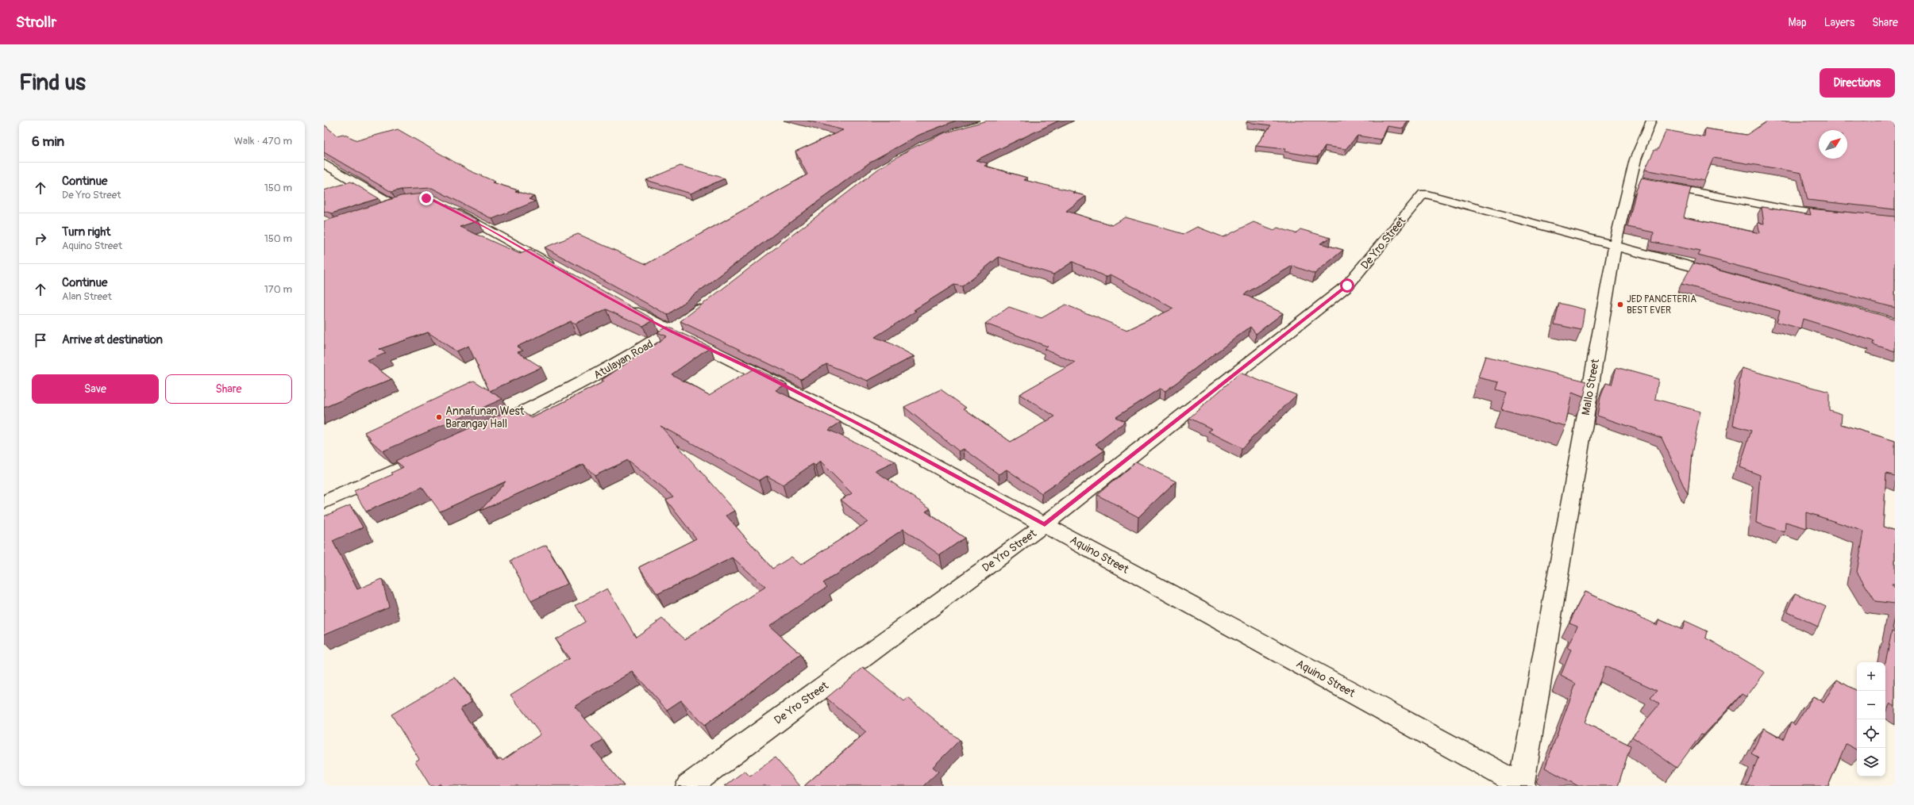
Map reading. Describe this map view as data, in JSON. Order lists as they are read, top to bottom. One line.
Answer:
{"streets":{"street":["De Yro Street","Atulayan Road","Mallo Street","Aquino Street"]},"crossings":[["De Yro Street","Mallo Street"],["De Yro Street","Aquino Street"],["Atulayan Road","Aquino Street"],["Mallo Street","Aquino Street"]],"places":["JED PANCETERIA BEST EVER","Annafunan West Barangay Hall"],"north":"top right","page":{"header":"Strollr","nav":["Map","Layers","Share"],"buttons":["Directions",["Save","Share"]],"title":"Find us","heading":["6 min","Walk · 470 m"],"list":[["Continue","De Yro Street","150 m"],["Turn right","Aquino Street","150 m"],["Continue","Alan Street","170 m"],"Arrive at destination"],"map_buttons":["+","−"]}}
